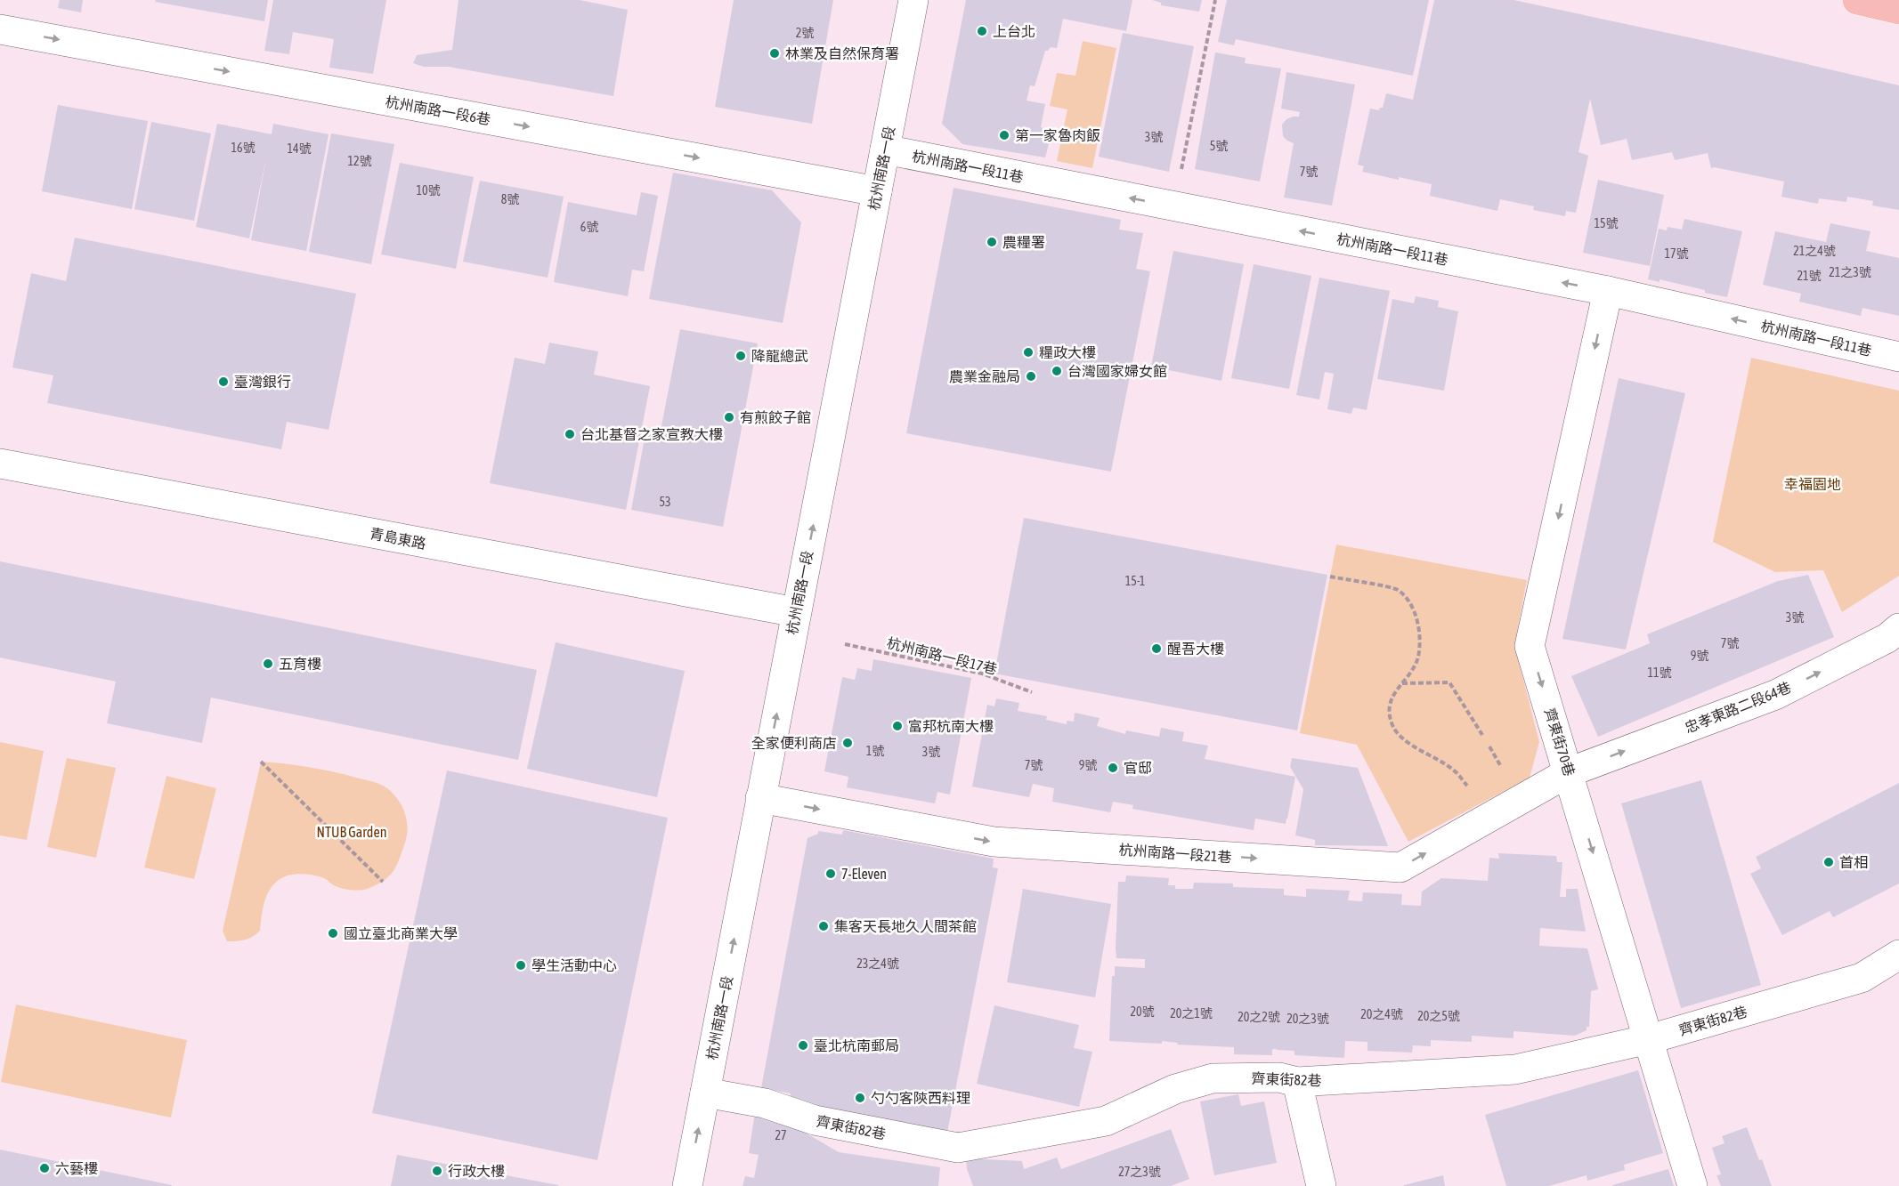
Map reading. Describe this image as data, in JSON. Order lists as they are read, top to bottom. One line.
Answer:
{"streets":{"street":["杭州南路一段6巷","杭州南路一段11巷","杭州南路一段","青島東路","忠孝東路二段64巷","齊東街70巷","杭州南路一段21巷","齊東街82巷"],"path":["杭州南路一段17巷"]},"crossings":[["杭州南路一段6巷","杭州南路一段"],["杭州南路一段11巷","杭州南路一段"],["杭州南路一段11巷","齊東街70巷"],["杭州南路一段","青島東路"],["杭州南路一段","杭州南路一段21巷"],["杭州南路一段","齊東街82巷"],["忠孝東路二段64巷","齊東街70巷"],["忠孝東路二段64巷","杭州南路一段21巷"],["齊東街70巷","杭州南路一段21巷"],["齊東街70巷","齊東街82巷"]],"one_way":["杭州南路一段6巷","杭州南路一段11巷","杭州南路一段","忠孝東路二段64巷","齊東街70巷","杭州南路一段21巷"],"parks":["幸福園地","NTUB Garden"],"places":["上台北","林業及自然保育署","第一家魯肉飯","農糧署","糧政大樓","降龍總武","台灣國家婦女館","農業金融局","臺灣銀行","有煎餃子館","台北基督之家宣教大樓","醒吾大樓","五育樓","富邦杭南大樓","全家便利商店","官邸","首相","7-Eleven","集客天長地久人間茶館","國立臺北商業大學","學生活動中心","臺北杭南郵局","勺勺客陝西料理","六藝樓","行政大樓"],"house_numbers":["2號","3號","5號","16號","14號","12號","7號","10號","8號","15號","6號","21之4號","17號","21之3號","21號","53","15-1","3號","7號","9號","11號","1號","3號","7號","9號","23之4號","20號","20之1號","20之4號","20之5號","20之2號","20之3號","27","27之3號"]}
